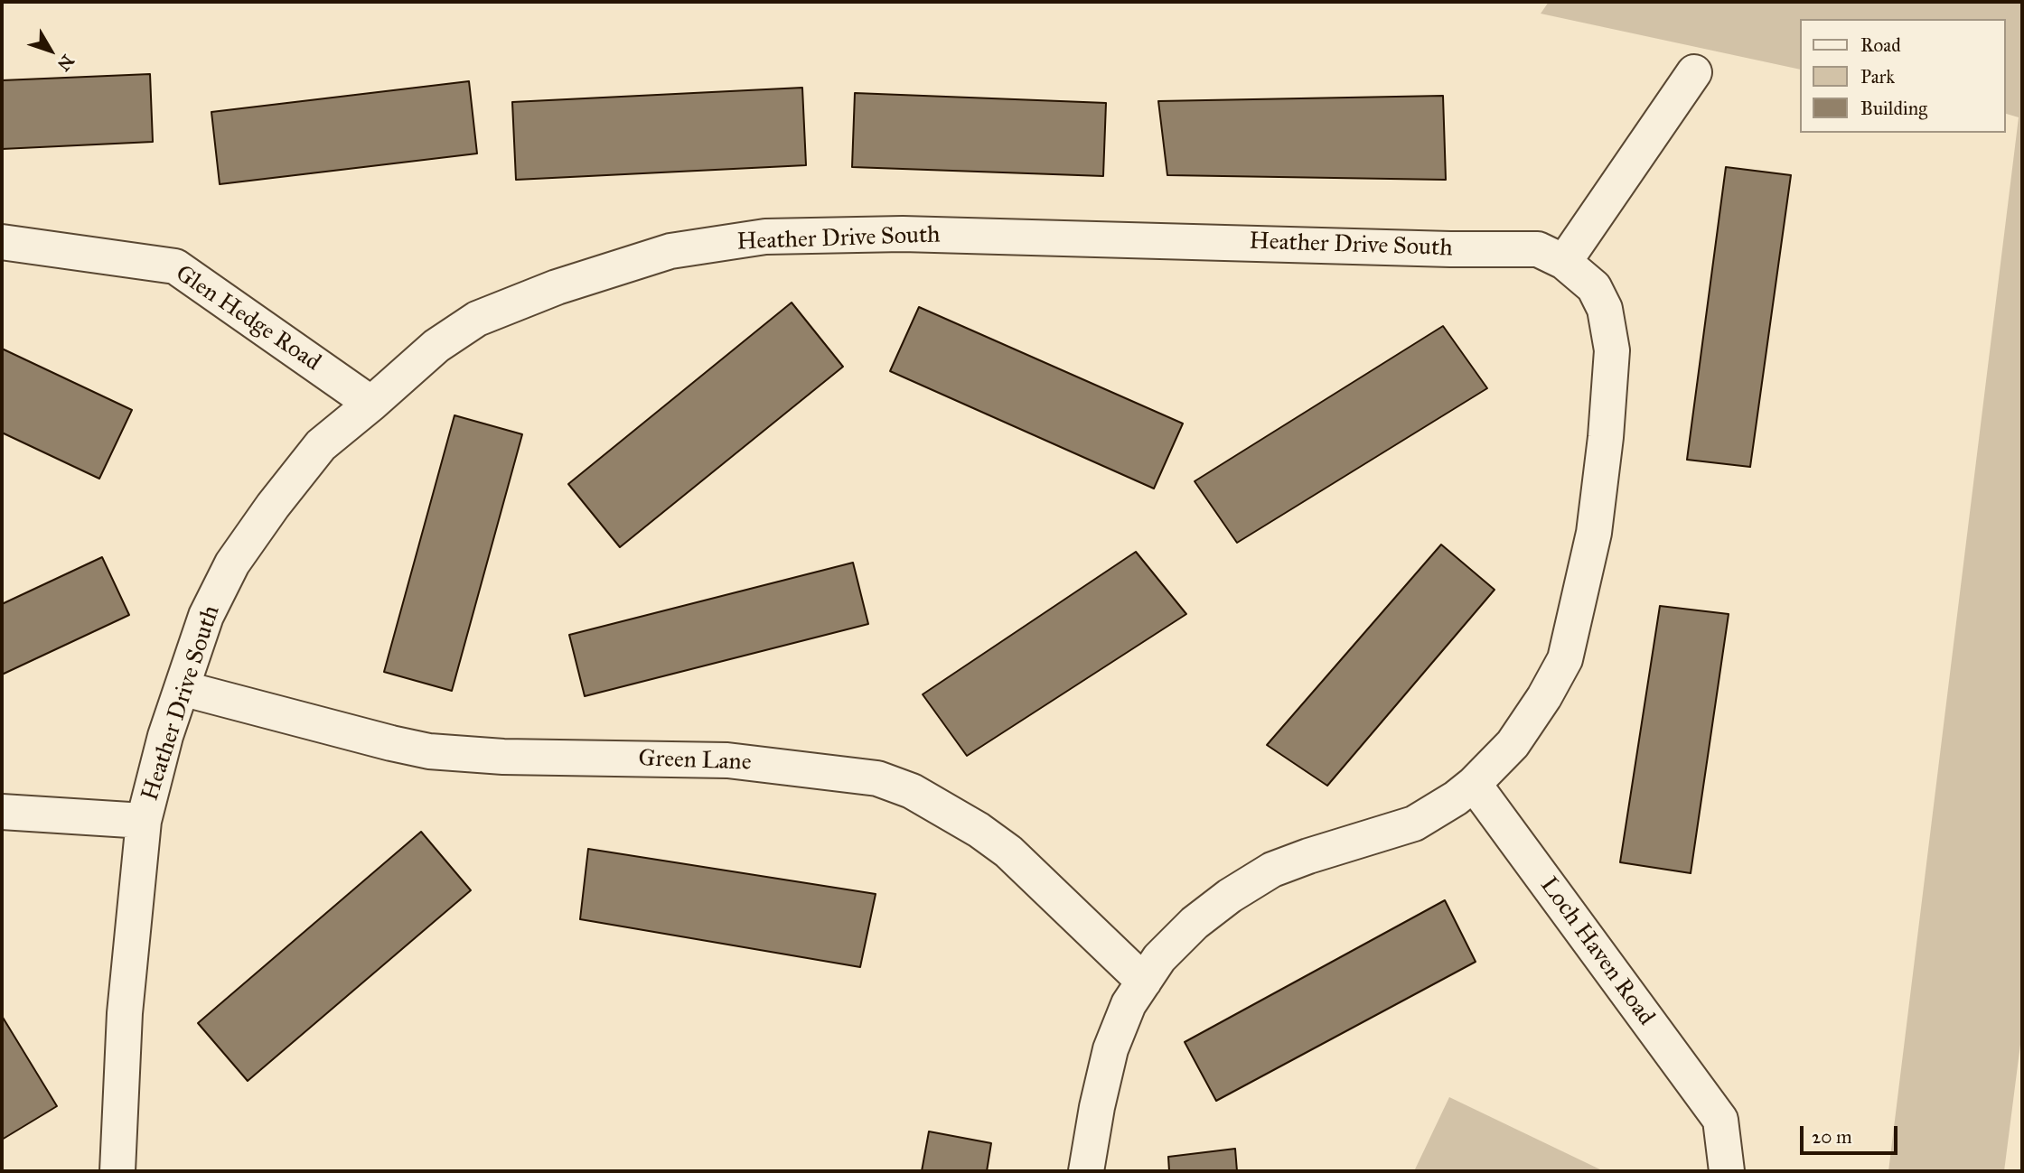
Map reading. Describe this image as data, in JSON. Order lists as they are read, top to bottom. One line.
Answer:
{"streets":{"street":["Heather Drive South","Glen Hedge Road","Green Lane","Loch Haven Road"]},"crossings":[["Heather Drive South","Glen Hedge Road"],["Heather Drive South","Green Lane"],["Heather Drive South","Loch Haven Road"]],"legend":["Road","Park","Building"],"scale_bar":"20 m","north":"bottom right"}
